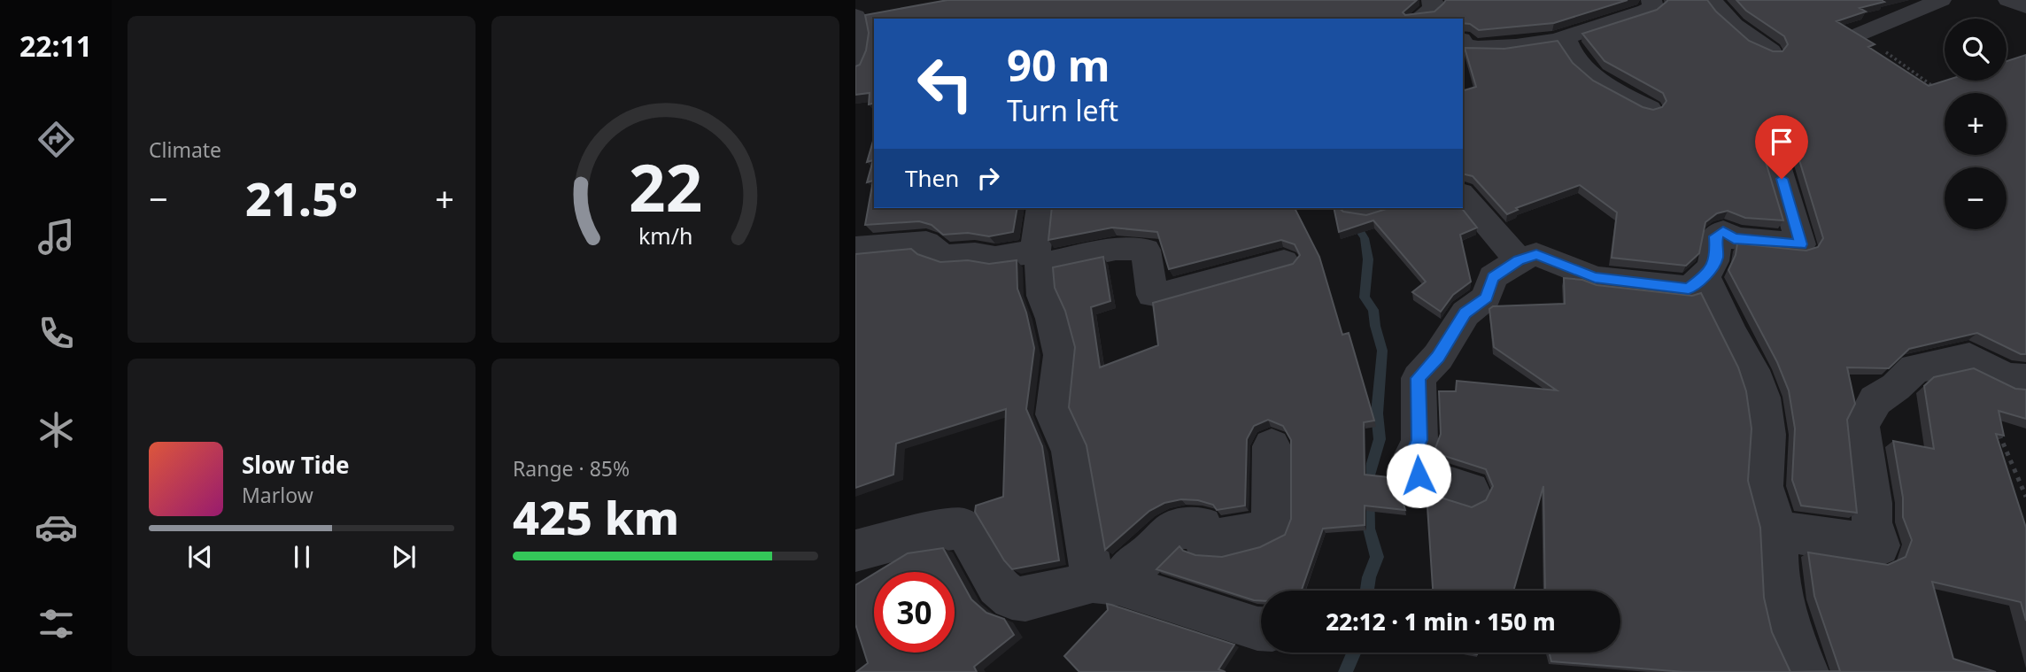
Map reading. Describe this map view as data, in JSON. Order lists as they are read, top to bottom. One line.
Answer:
{"page":{"tabs":"22:11","tile":["Climate",["Range · 85%","425 km"]],"map_buttons":["+","−"],"turn":["90 m","Turn left"],"then":"Then","heat":["−","21.5°","+"],"song":["Slow Tide","Marlow"],"limit":"30","trip":"22:12 · 1 min · 150 m","gauge":["22","km/h"]}}
